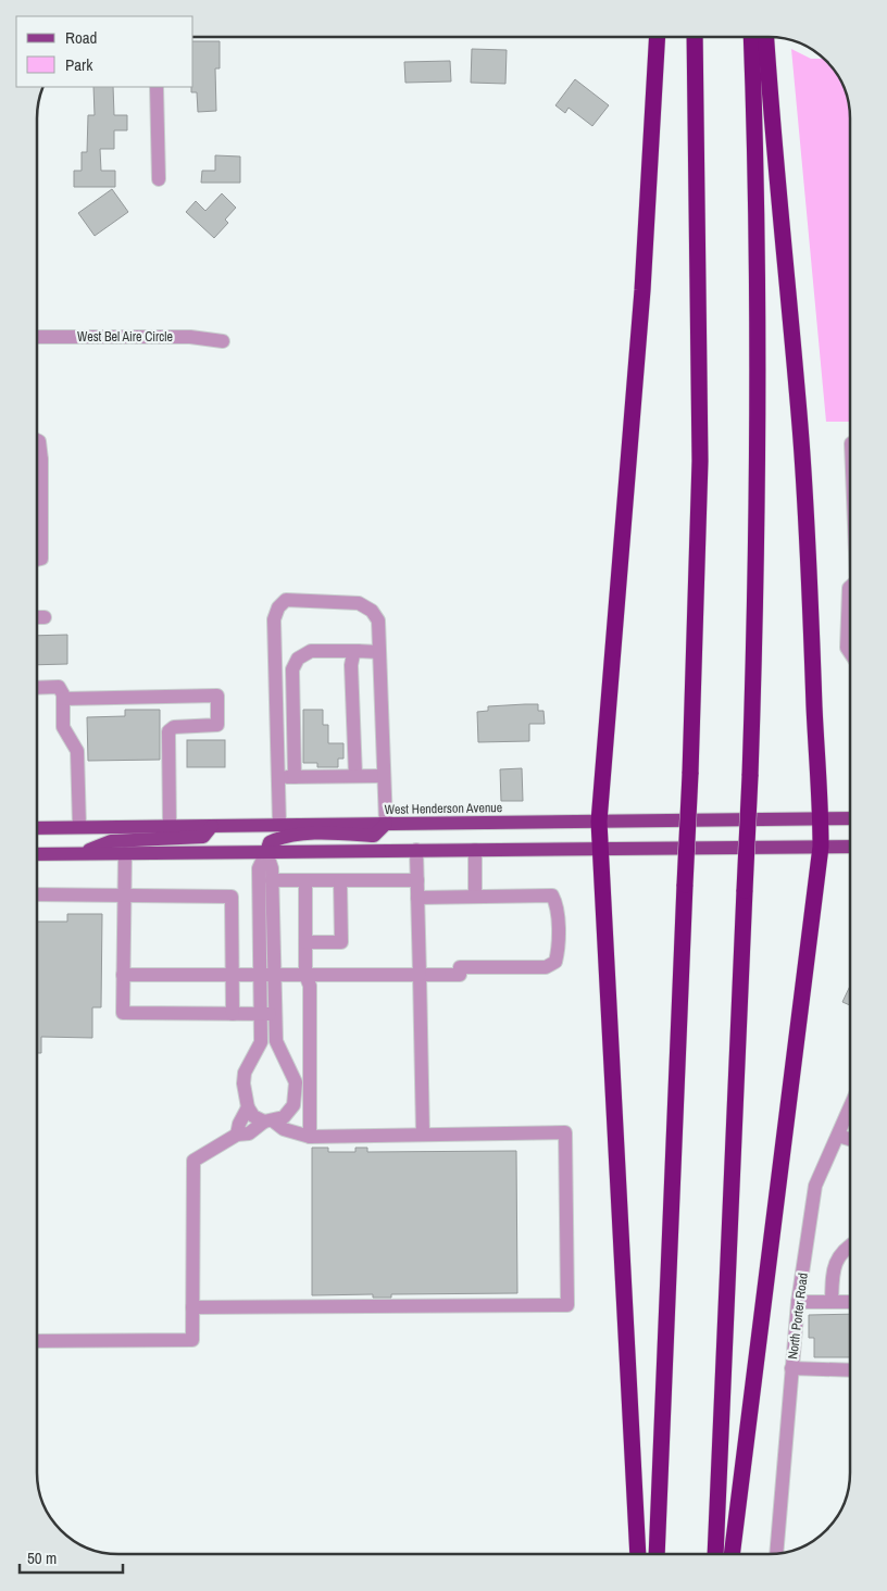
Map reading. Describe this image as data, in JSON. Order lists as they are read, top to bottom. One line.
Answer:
{"streets":{"main road":["West Henderson Avenue"],"street":["West Bel Aire Circle","North Porter Road"]},"legend":["Road","Park"],"scale_bar":"50 m"}
